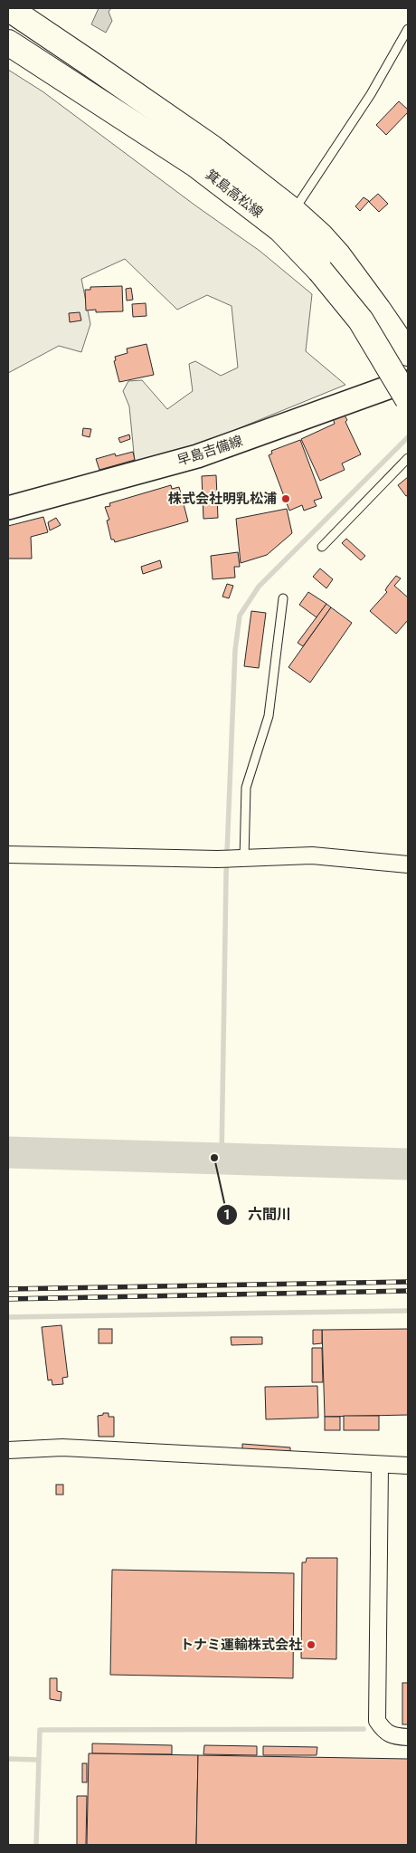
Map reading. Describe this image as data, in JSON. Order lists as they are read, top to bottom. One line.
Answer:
{"streets":{"main road":["箕島高松線","早島吉備線"]},"places":["株式会社明乳松浦","六間川","トナミ運輸株式会社"]}
